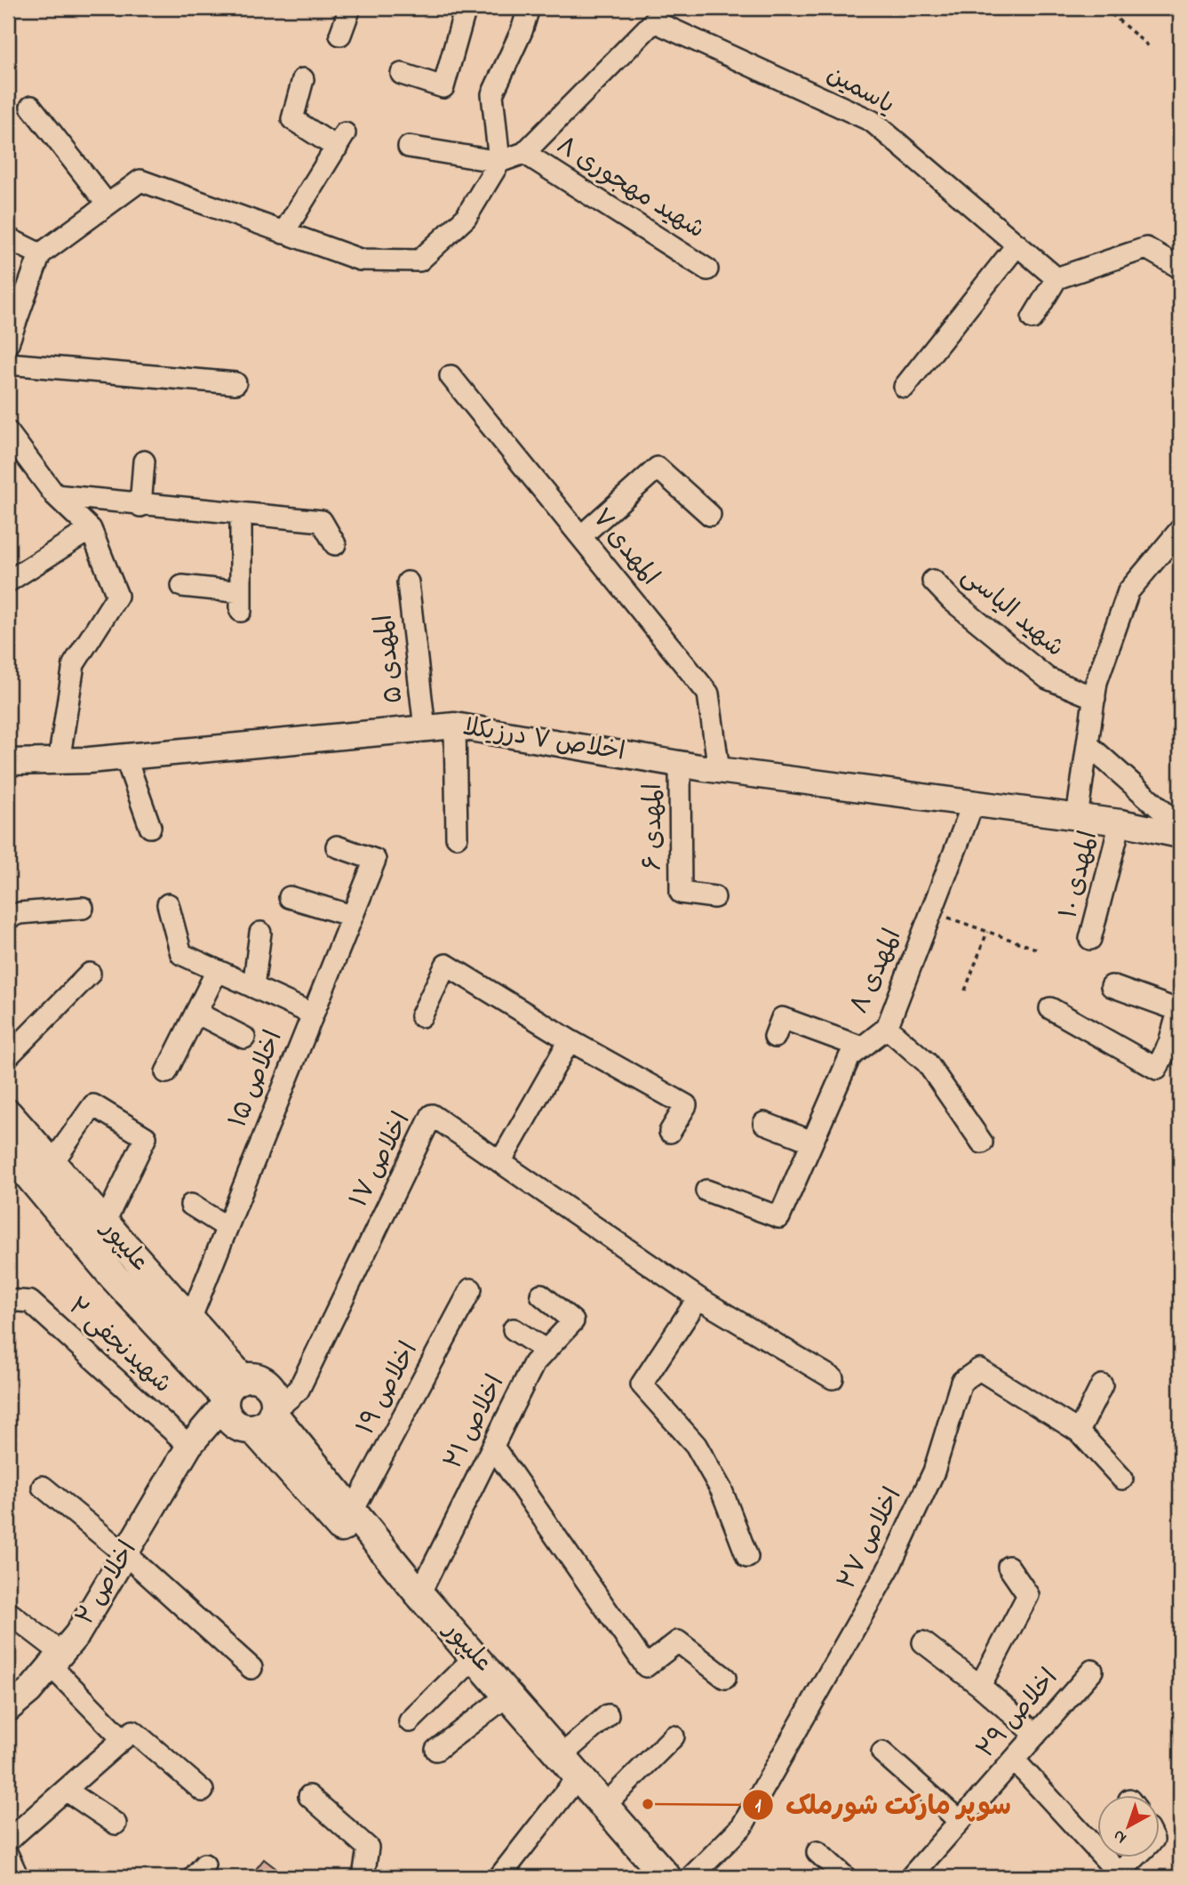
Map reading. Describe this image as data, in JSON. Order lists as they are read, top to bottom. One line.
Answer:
{"streets":{"main road":["علیپور"],"street":["یاسمین","شهید مهجوری ۸","المهدی ۷","شهید الیاسی","المهدی ۵","اخلاص ۷ درزیکلا","المهدی ۶","المهدی ۱۰","المهدی ۸","اخلاص ۱۵","اخلاص ۱۷","شهیدنجفی ۲","اخلاص ۱۹","اخلاص ۲۱","اخلاص ۲۷","اخلاص ۲","اخلاص ۲۹"]},"crossings":[["یاسمین","شهید مهجوری ۸"],["المهدی ۷","اخلاص ۷ درزیکلا"],["المهدی ۵","اخلاص ۷ درزیکلا"],["اخلاص ۷ درزیکلا","المهدی ۶"],["اخلاص ۷ درزیکلا","المهدی ۱۰"],["اخلاص ۷ درزیکلا","المهدی ۸"],["اخلاص ۱۵","علیپور"],["اخلاص ۱۷","علیپور"],["اخلاص ۱۷","اخلاص ۲"],["علیپور","اخلاص ۱۹"],["علیپور","اخلاص ۲۱"],["علیپور","اخلاص ۲"],["شهیدنجفی ۲","اخلاص ۲"]],"places":["سوپر مارکت شورملک"],"north":"bottom left"}
